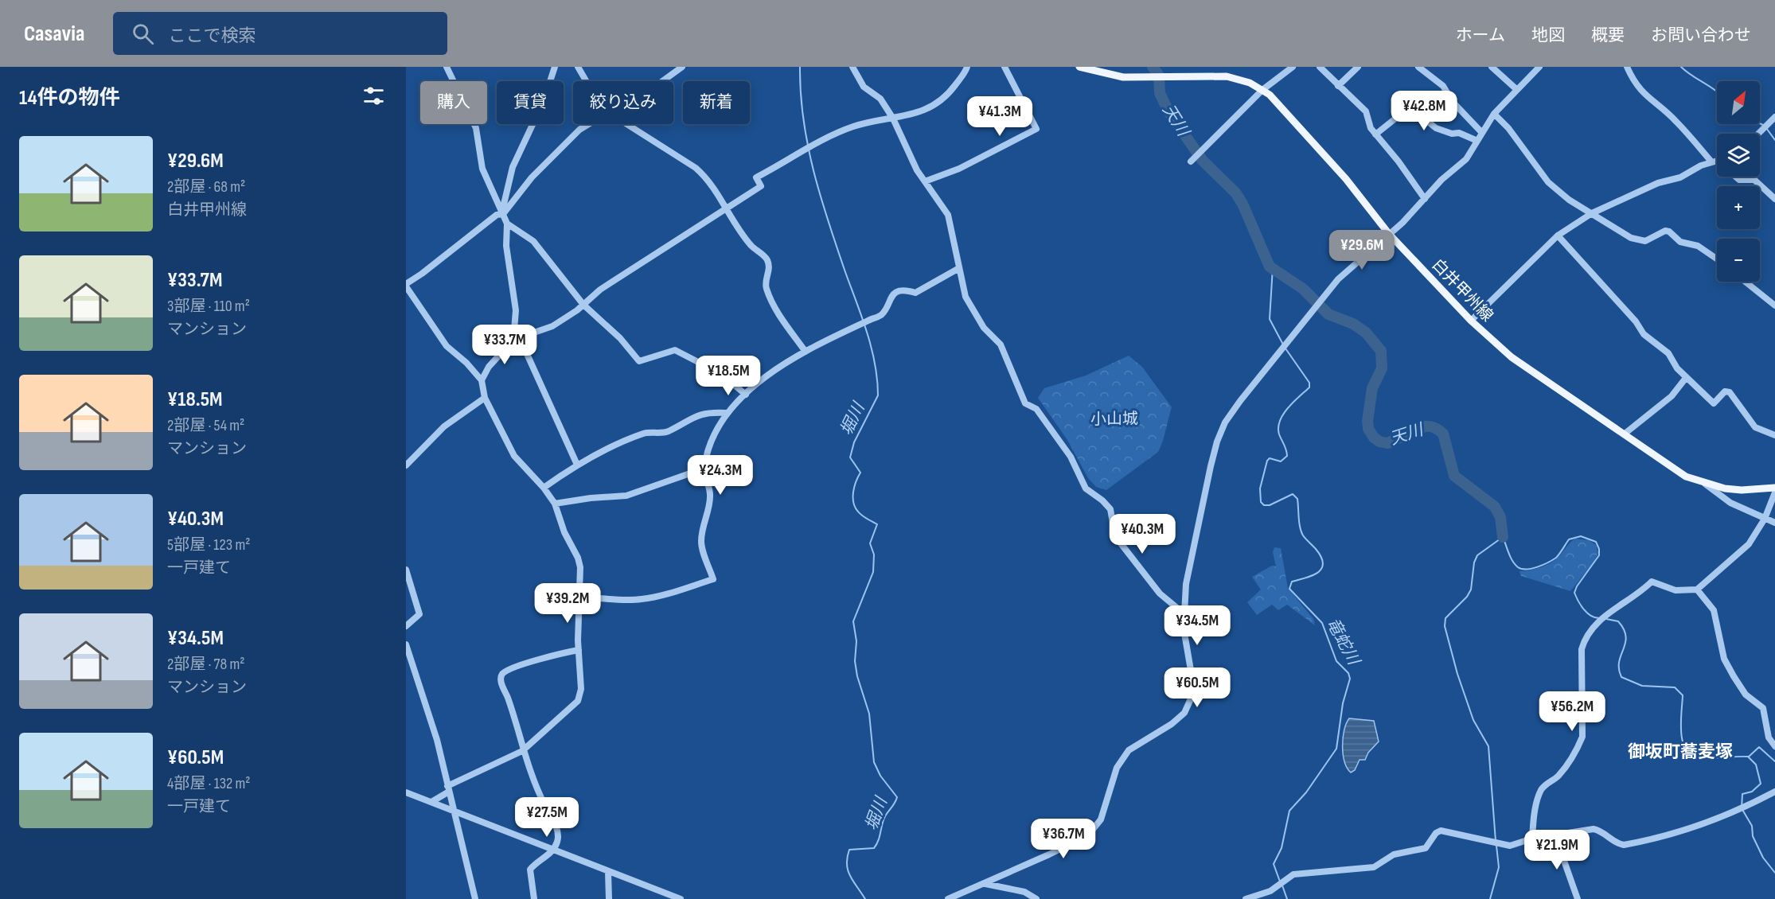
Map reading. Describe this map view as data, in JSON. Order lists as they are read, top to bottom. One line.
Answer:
{"streets":{"main road":["白井甲州線"]},"districts":["御坂町蕎麦塚"],"water":["天川","堀川","竜蛇川"],"parks":["小山城"],"north":"top right","page":{"header":"Casavia","search":"ここで検索","nav":["ホーム","地図","概要","お問い合わせ"],"heading":"14件の物件","map_buttons":["+","−"],"chip":["購入","賃貸","絞り込み","新着"],"price":["¥42.8M","¥41.3M","¥29.6M","¥33.7M","¥18.5M","¥24.3M","¥40.3M","¥39.2M","¥34.5M","¥60.5M","¥56.2M","¥27.5M","¥36.7M","¥21.9M"],"list":[{"name":"¥29.6M","note":"2部屋 · 68 m² · 白井甲州線"},{"name":"¥33.7M","note":"3部屋 · 110 m² · マンション"},{"name":"¥18.5M","note":"2部屋 · 54 m² · マンション"},{"name":"¥40.3M","note":"5部屋 · 123 m² · 一戸建て"},{"name":"¥34.5M","note":"2部屋 · 78 m² · マンション"},{"name":"¥60.5M","note":"4部屋 · 132 m² · 一戸建て"}]}}
